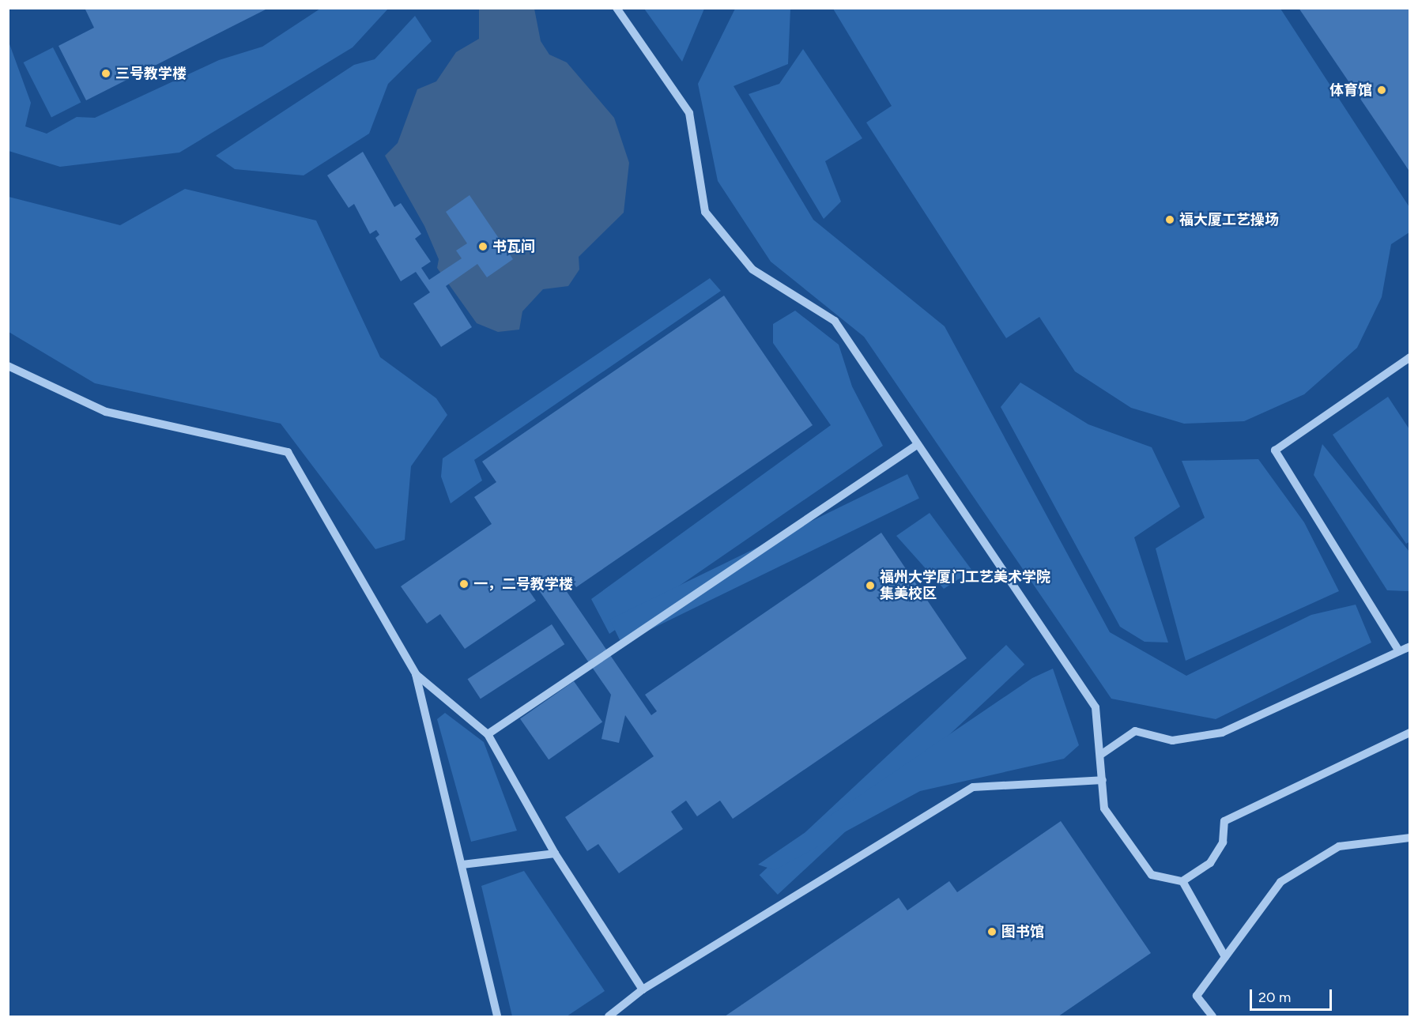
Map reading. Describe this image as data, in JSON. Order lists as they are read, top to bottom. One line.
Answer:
{"places":["三号教学楼","体育馆","福大厦工艺操场","书瓦间","一，二号教学楼","福州大学厦门工艺美术学院 集美校区","图书馆"],"scale_bar":"20 m"}
